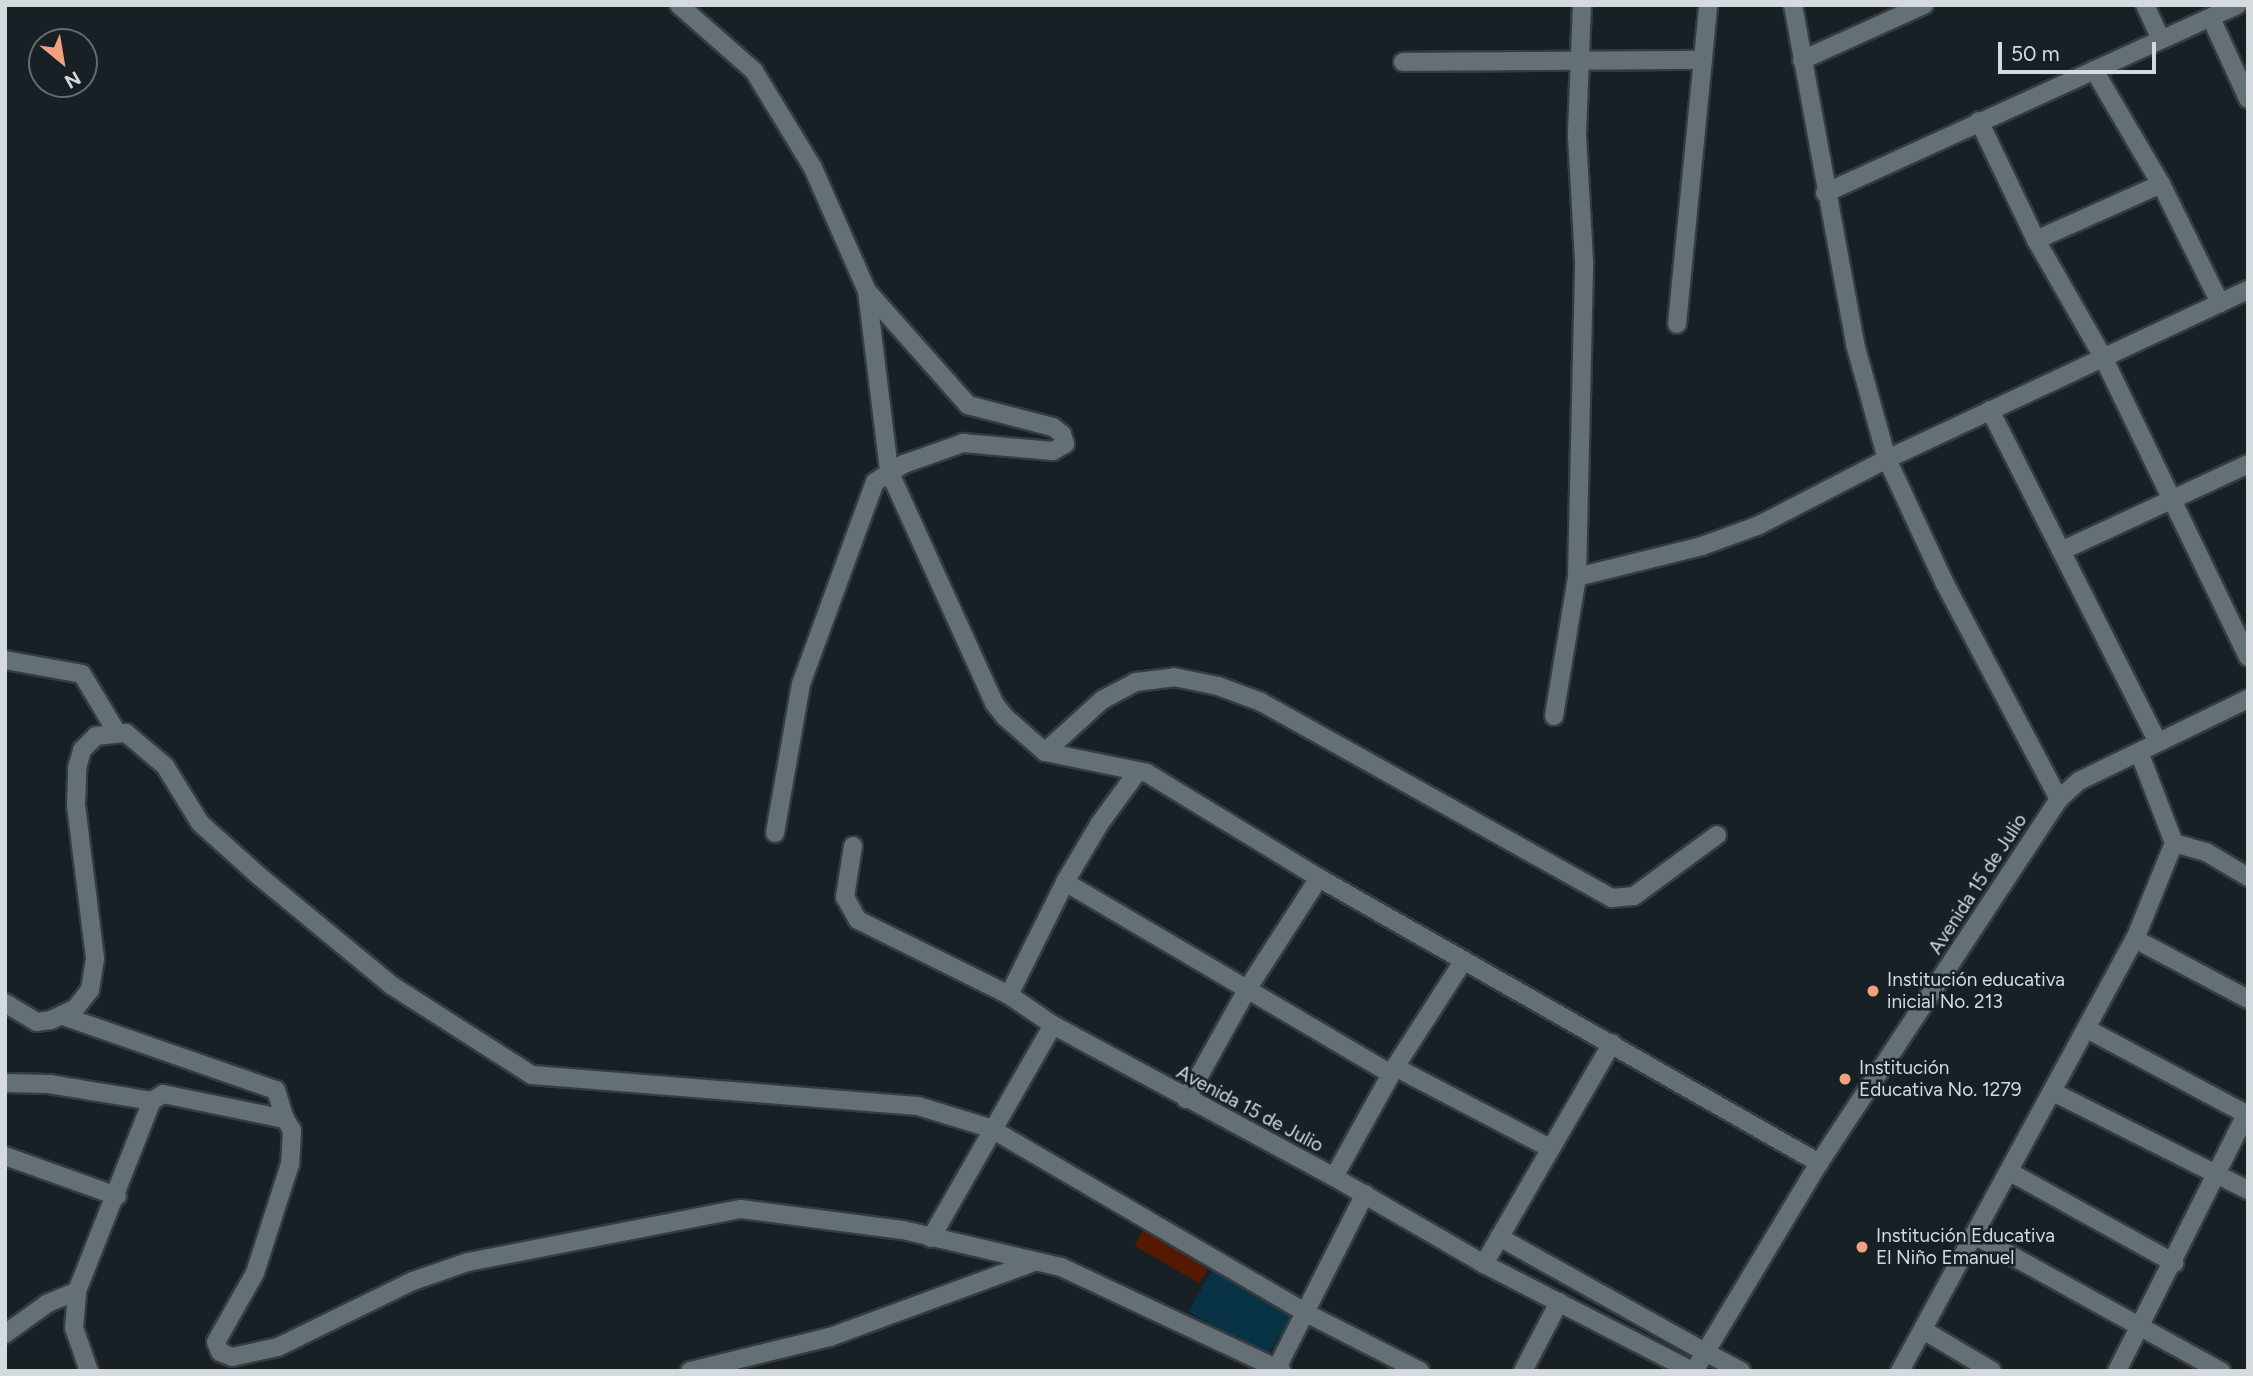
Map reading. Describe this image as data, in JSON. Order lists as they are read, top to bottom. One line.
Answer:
{"streets":{"street":["Avenida 15 de Julio"]},"places":["Institución educativa inicial No. 213","Institución Educativa No. 1279","Institución Educativa El Niño Emanuel"],"scale_bar":"50 m","north":"bottom right"}
